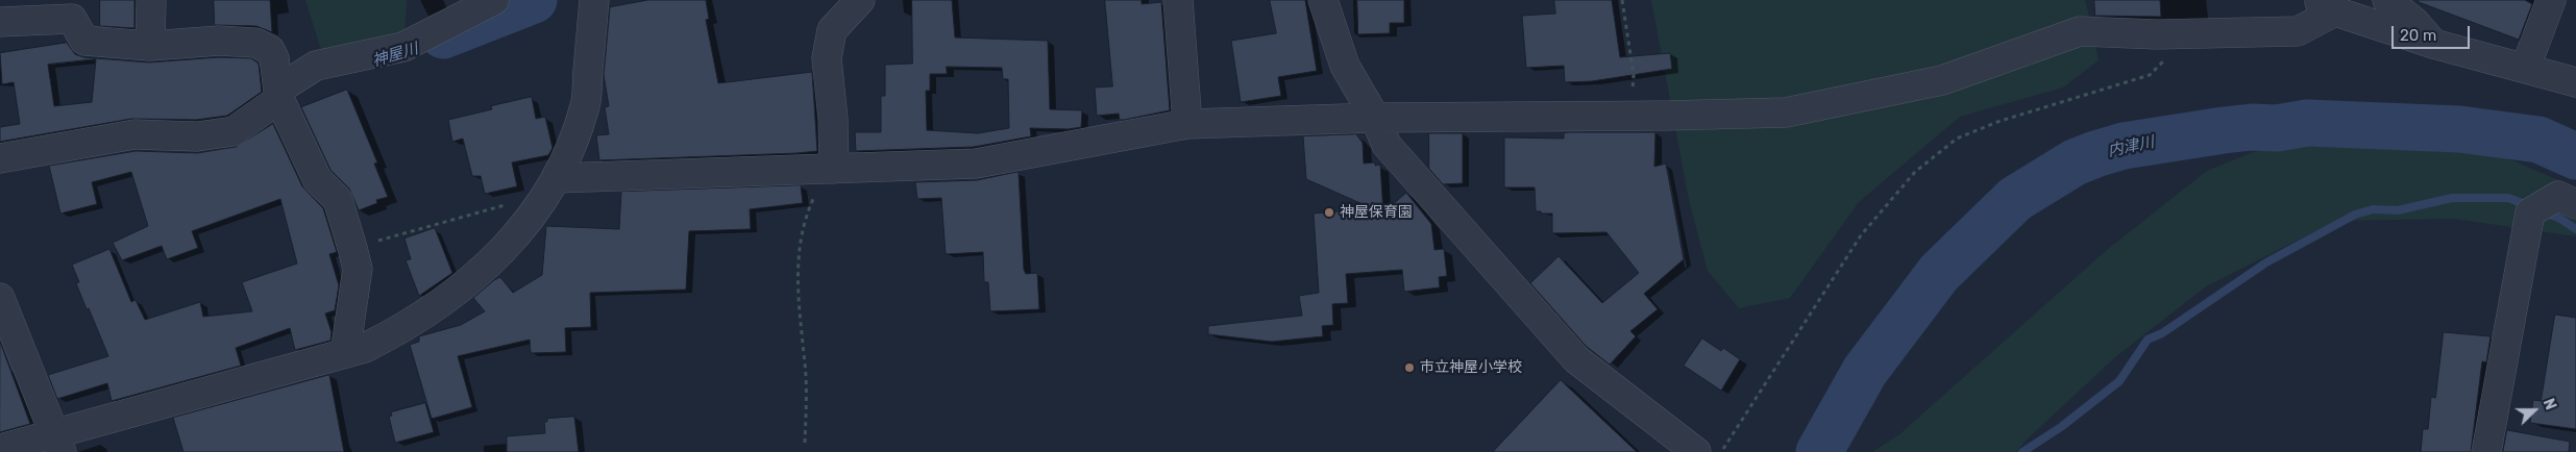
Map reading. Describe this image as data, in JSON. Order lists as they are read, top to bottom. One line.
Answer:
{"water":["神屋川","内津川"],"places":["神屋保育園","市立神屋小学校"],"scale_bar":"20 m","north":"right"}
